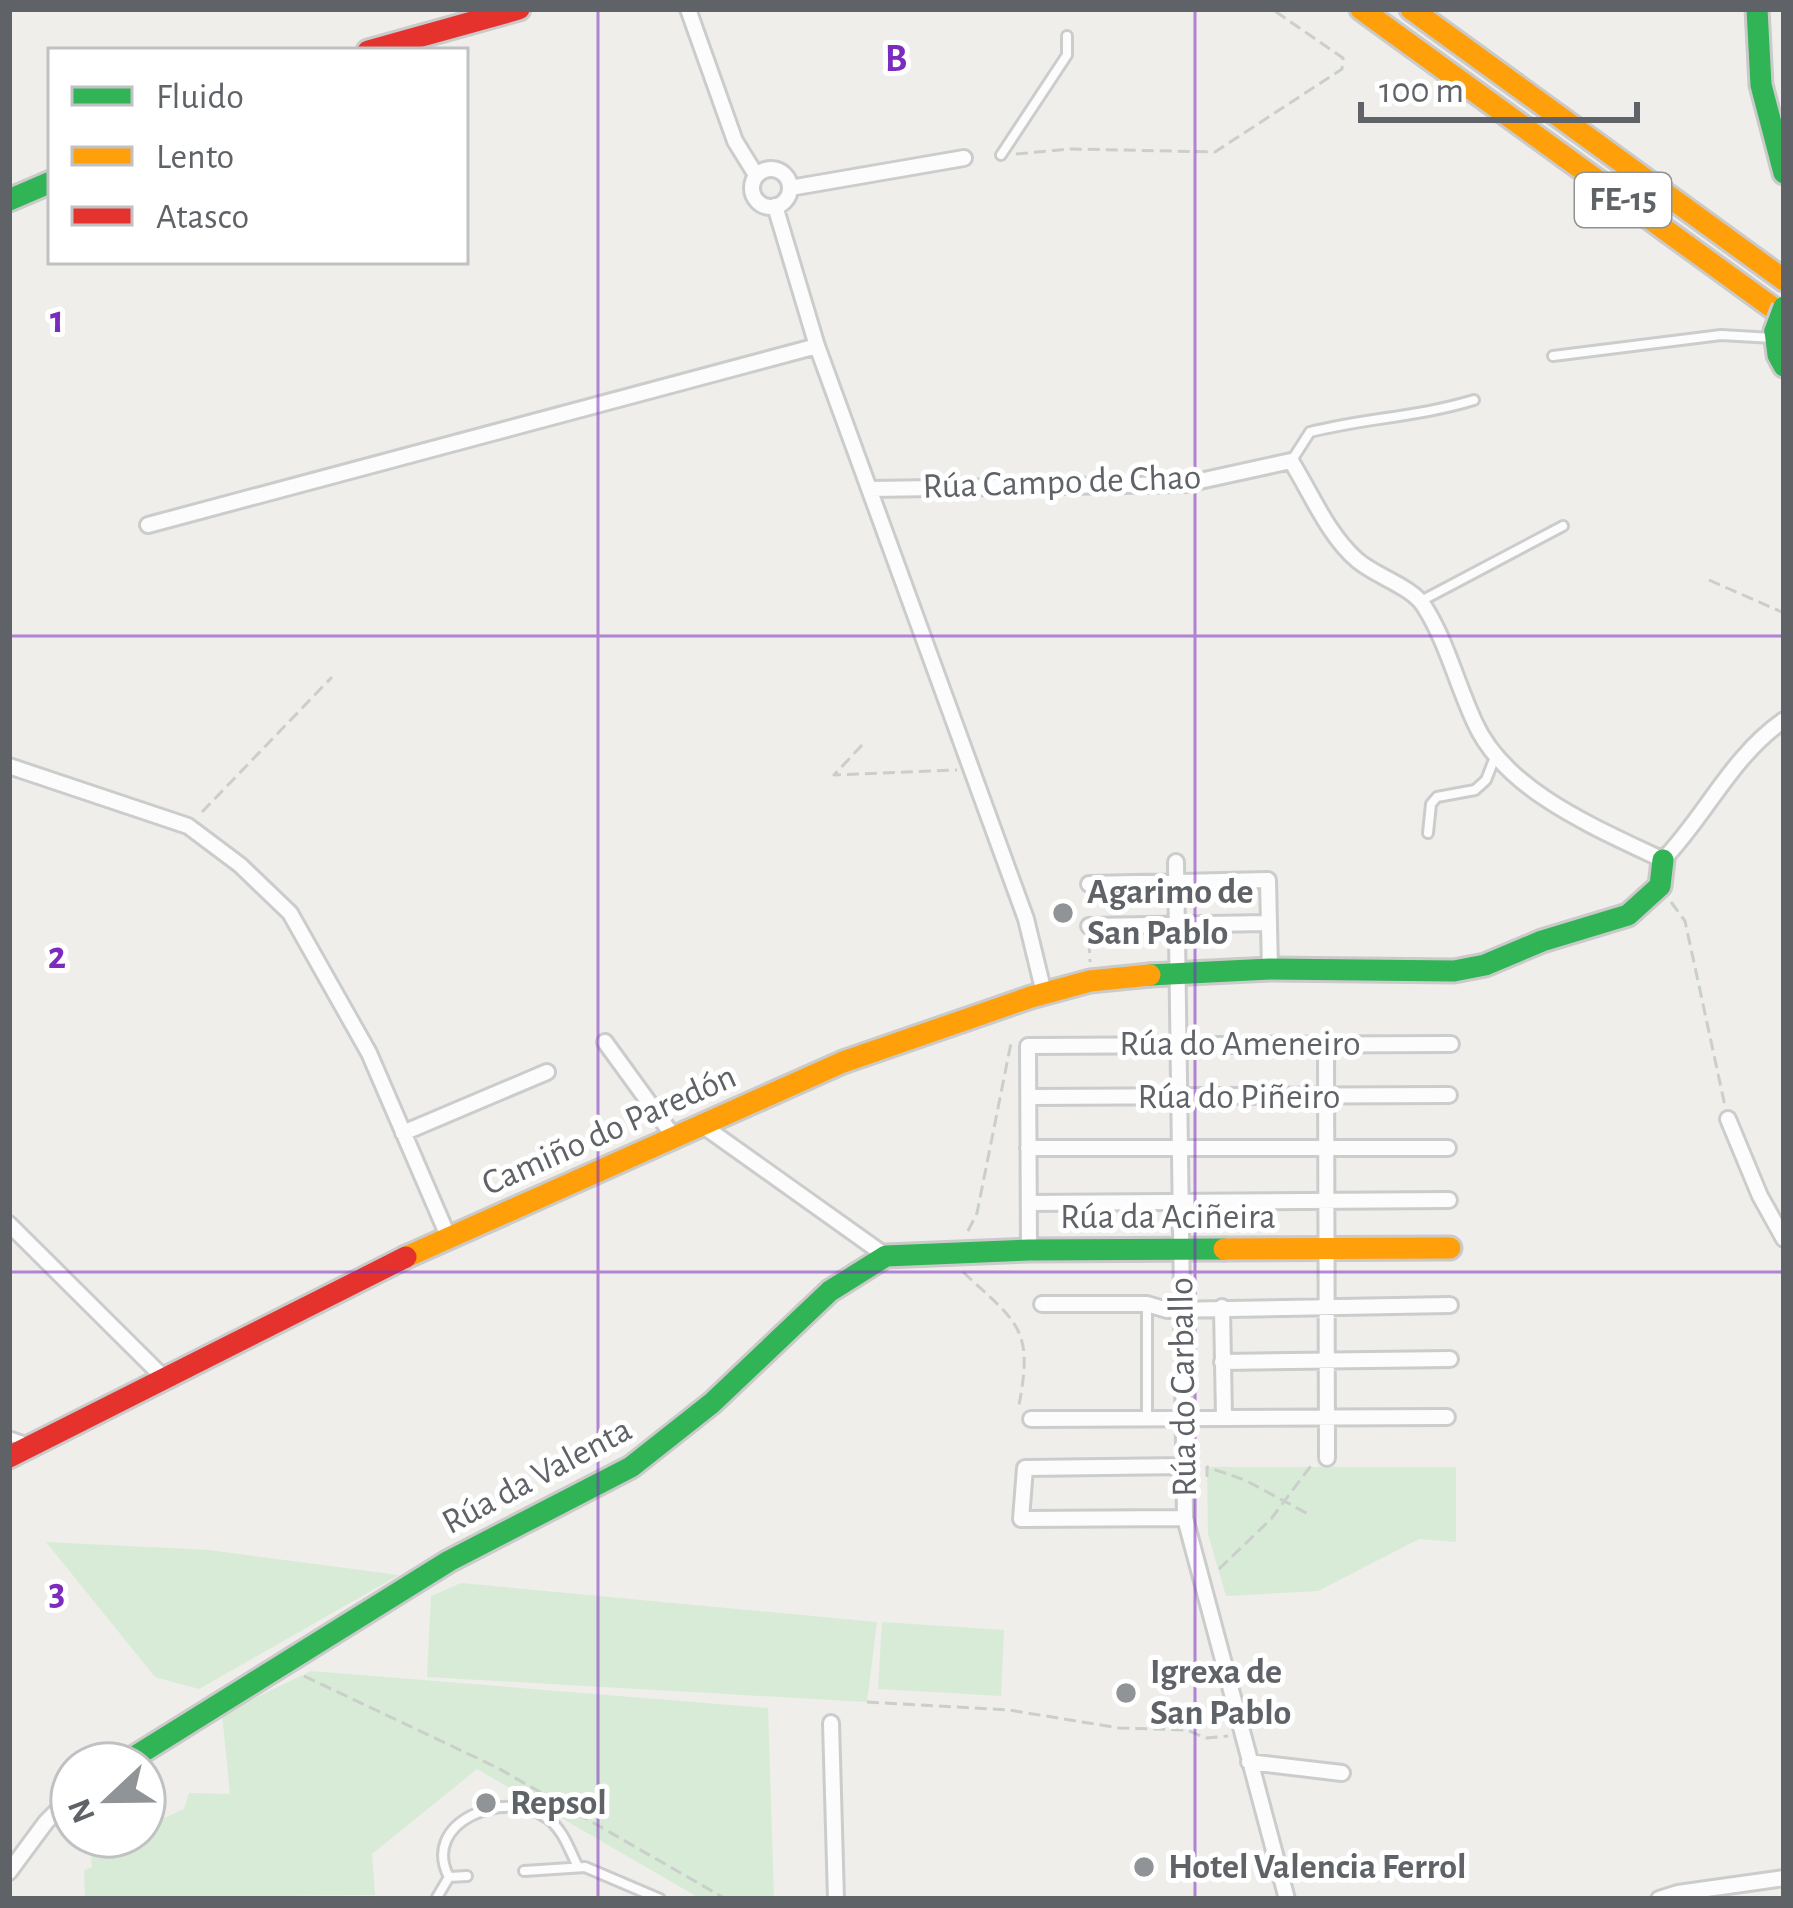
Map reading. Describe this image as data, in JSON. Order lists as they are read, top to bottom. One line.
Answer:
{"streets":{"main road":["FE-15","Camiño do Paredón","Rúa da Aciñeira","Rúa da Valenta"],"street":["Rúa Campo de Chao","Rúa do Ameneiro","Rúa do Piñeiro","Rúa do Carballo"]},"crossings":[["Rúa Campo de Chao","Camiño do Paredón"],["Rúa do Ameneiro","Rúa do Piñeiro"],["Rúa do Ameneiro","Rúa do Carballo"],["Rúa do Piñeiro","Rúa do Carballo"],["Camiño do Paredón","Rúa do Carballo"],["Rúa da Aciñeira","Rúa do Carballo"],["Rúa da Aciñeira","Rúa da Valenta"]],"places":["Agarimo de San Pablo","Igrexa de San Pablo","Repsol","Hotel Valencia Ferrol"],"legend":["Fluido","Lento","Atasco"],"scale_bar":"100 m","north":"left","grid":{"columns":["B"],"rows":["1","2","3"]}}
